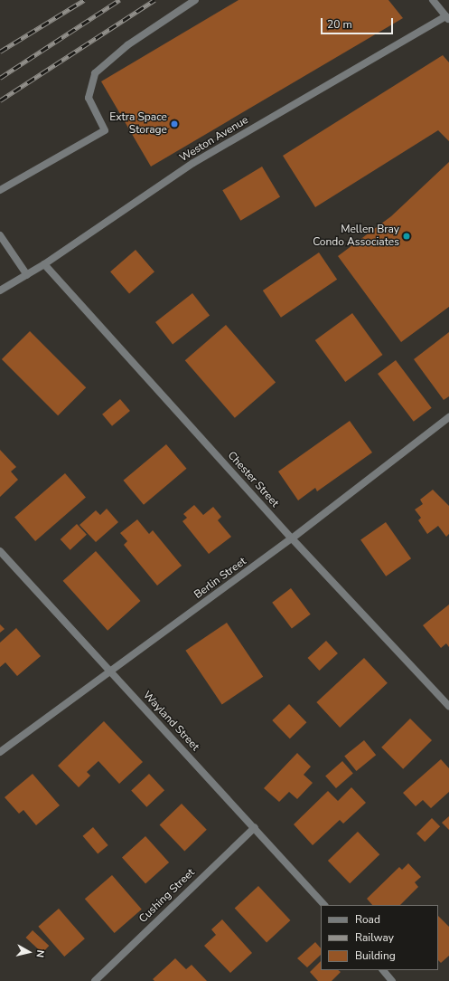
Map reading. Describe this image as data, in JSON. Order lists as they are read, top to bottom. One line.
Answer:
{"streets":{"street":["Weston Avenue","Chester Street","Berlin Street","Wayland Street","Cushing Street"]},"crossings":[["Weston Avenue","Chester Street"],["Chester Street","Berlin Street"],["Berlin Street","Wayland Street"],["Wayland Street","Cushing Street"]],"places":["Extra Space Storage","Mellen Bray Condo Associates"],"legend":["Road","Railway","Building"],"scale_bar":"20 m","north":"right"}
